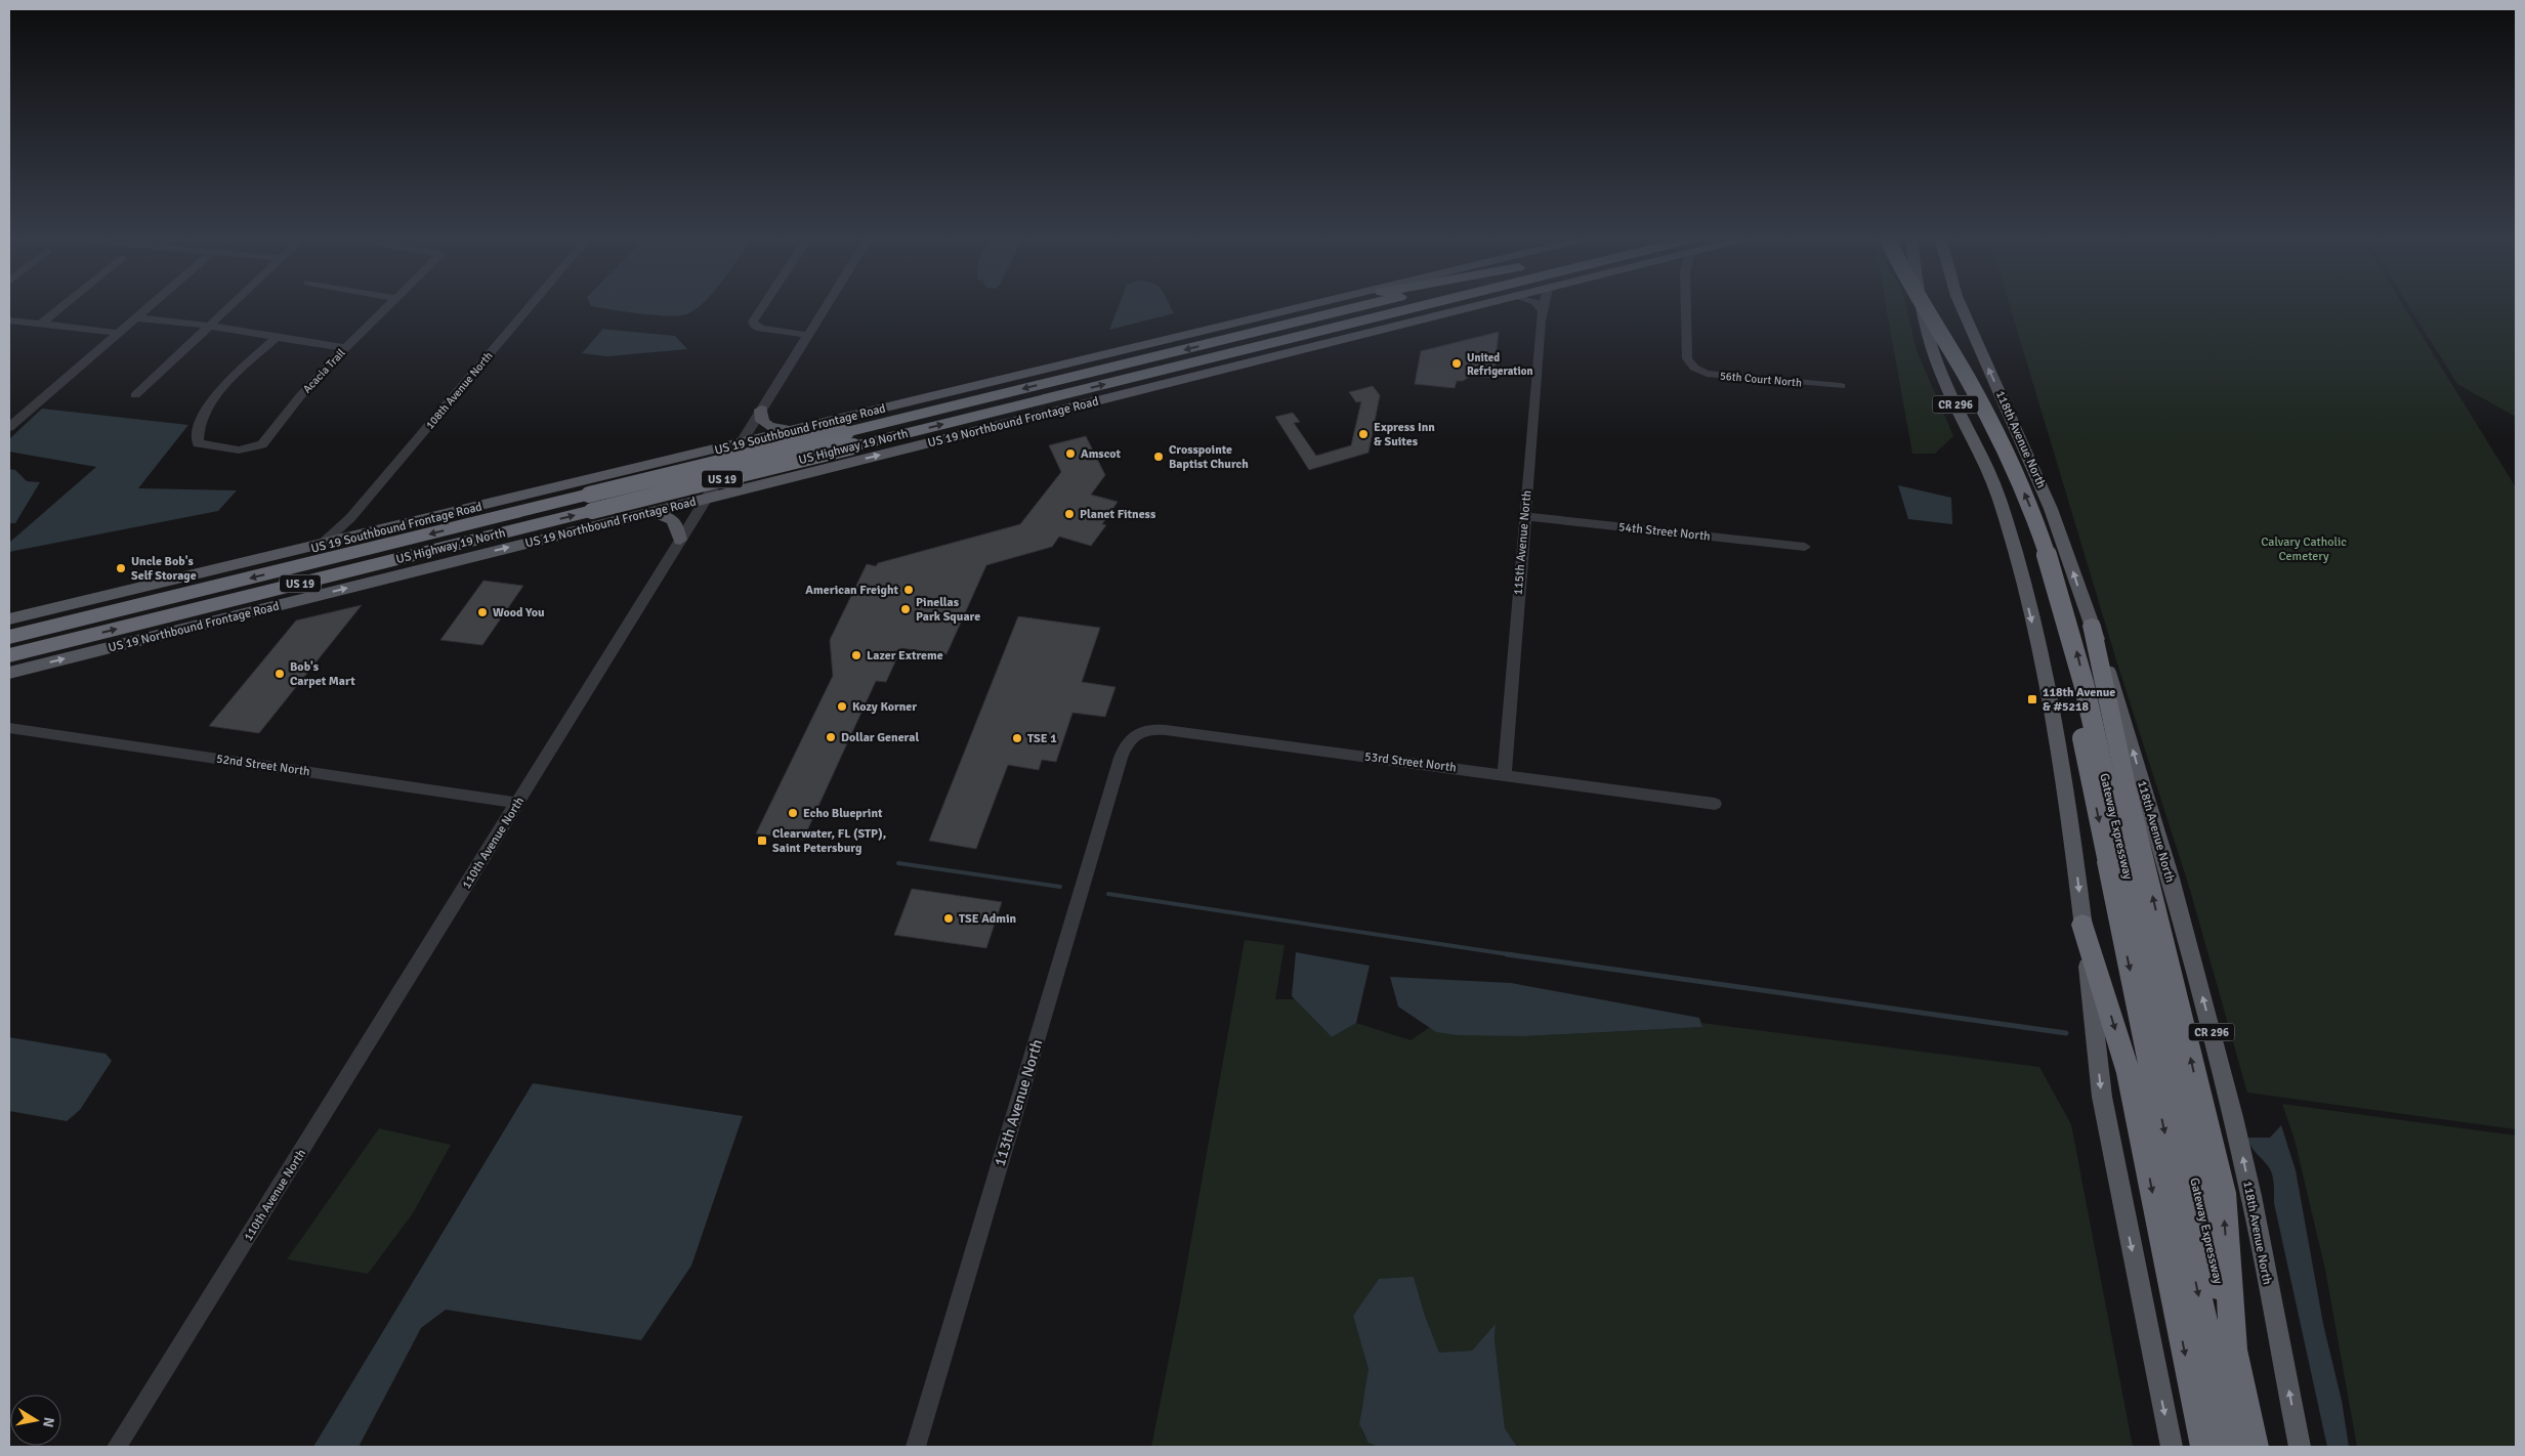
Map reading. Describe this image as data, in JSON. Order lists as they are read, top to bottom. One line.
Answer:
{"streets":{"highway":["US Highway 19 North","US 19","Gateway Expressway"],"main road":["CR 296","US 19 Northbound Frontage Road","US 19 Southbound Frontage Road","118th Avenue North"],"street":["Acacia Trail","56th Court North","108th Avenue North","54th Street North","115th Avenue North","53rd Street North","52nd Street North","110th Avenue North","113th Avenue North"]},"crossings":[["108th Avenue North","US 19 Southbound Frontage Road"],["US 19 Northbound Frontage Road","US Highway 19 North"],["US 19 Northbound Frontage Road","110th Avenue North"],["US 19 Southbound Frontage Road","US Highway 19 North"],["US 19 Southbound Frontage Road","110th Avenue North"],["54th Street North","115th Avenue North"],["115th Avenue North","53rd Street North"],["53rd Street North","113th Avenue North"],["52nd Street North","110th Avenue North"]],"one_way":["US 19 Northbound Frontage Road"],"parks":["Calvary Catholic Cemetery"],"places":{"other":["United Refrigeration","Express Inn & Suites","Amscot","Crosspointe Baptist Church","Planet Fitness","Uncle Bob's Self Storage","American Freight","Pinellas Park Square","Wood You","Lazer Extreme","Bob's Carpet Mart","Kozy Korner","Dollar General","TSE 1","Echo Blueprint","TSE Admin"],"transit":["118th Avenue & #5218","Clearwater, FL (STP), Saint Petersburg"]},"north":"right"}
